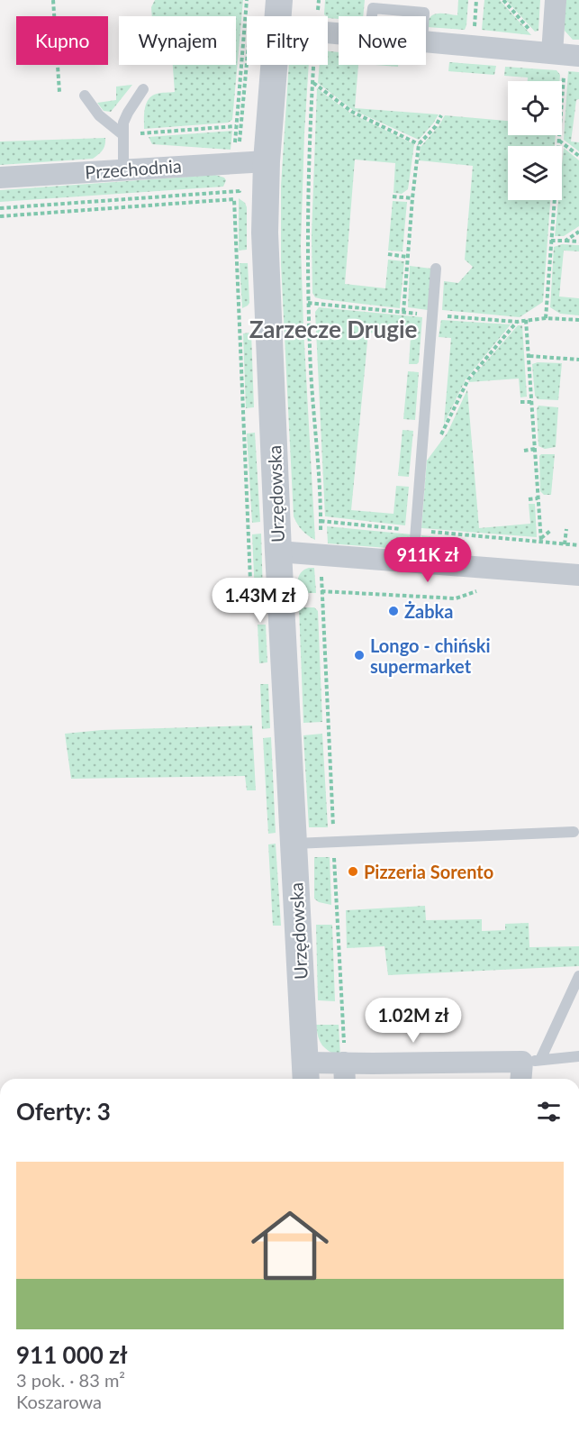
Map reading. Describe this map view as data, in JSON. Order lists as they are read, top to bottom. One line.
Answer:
{"streets":{"street":["Przechodnia","Urzędowska"]},"crossings":[["Przechodnia","Urzędowska"]],"districts":["Zarzecze Drugie"],"places":["Żabka","Longo - chiński supermarket","Pizzeria Sorento"],"page":{"chip":["Kupno","Wynajem","Filtry","Nowe"],"price":["911K zł","1.43M zł","1.02M zł"],"heading":"Oferty: 3","list":[{"name":"911 000 zł","note":"3 pok. · 83 m² · Koszarowa"}]}}
